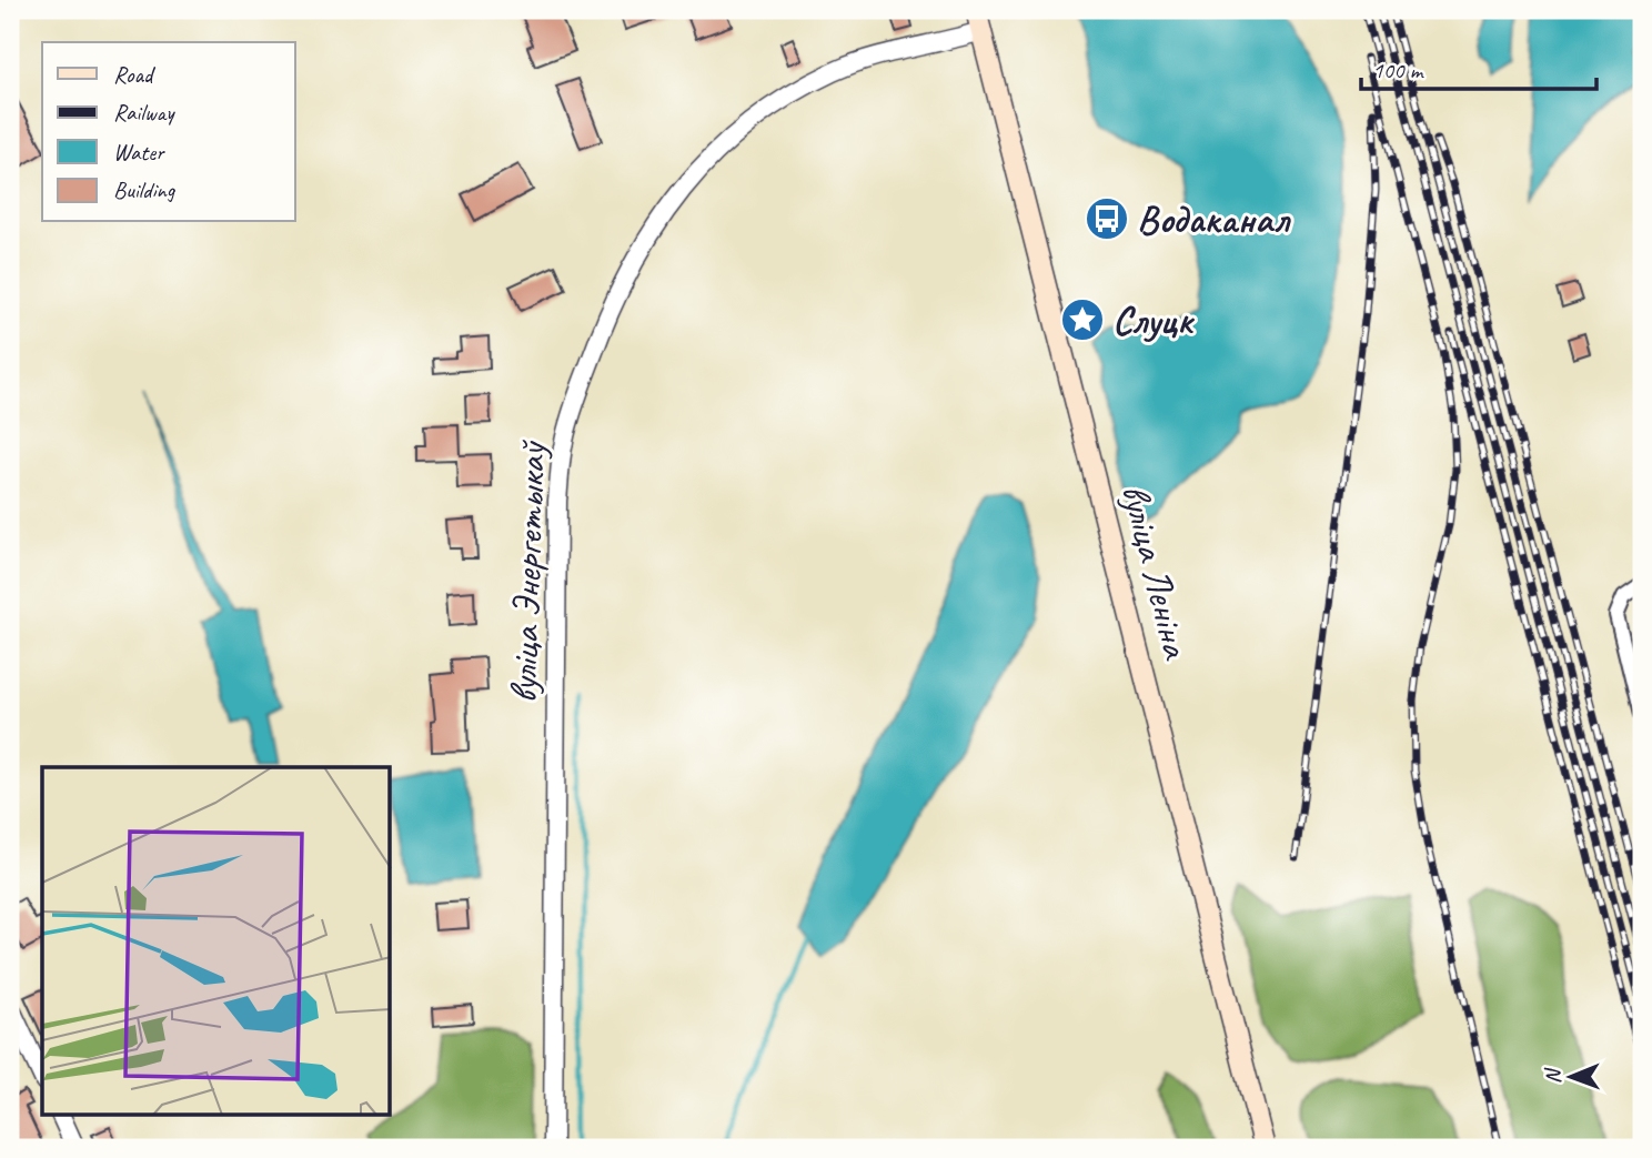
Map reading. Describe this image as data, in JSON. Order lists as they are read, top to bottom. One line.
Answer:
{"streets":{"main road":["вуліца Леніна"],"street":["вуліца Энергетыкаў"]},"crossings":[["вуліца Леніна","вуліца Энергетыкаў"]],"places":{"bus stop":["Водаканал"],"place":["Слуцк"]},"legend":["Road","Railway","Water","Building"],"scale_bar":"100 m","north":"left"}
